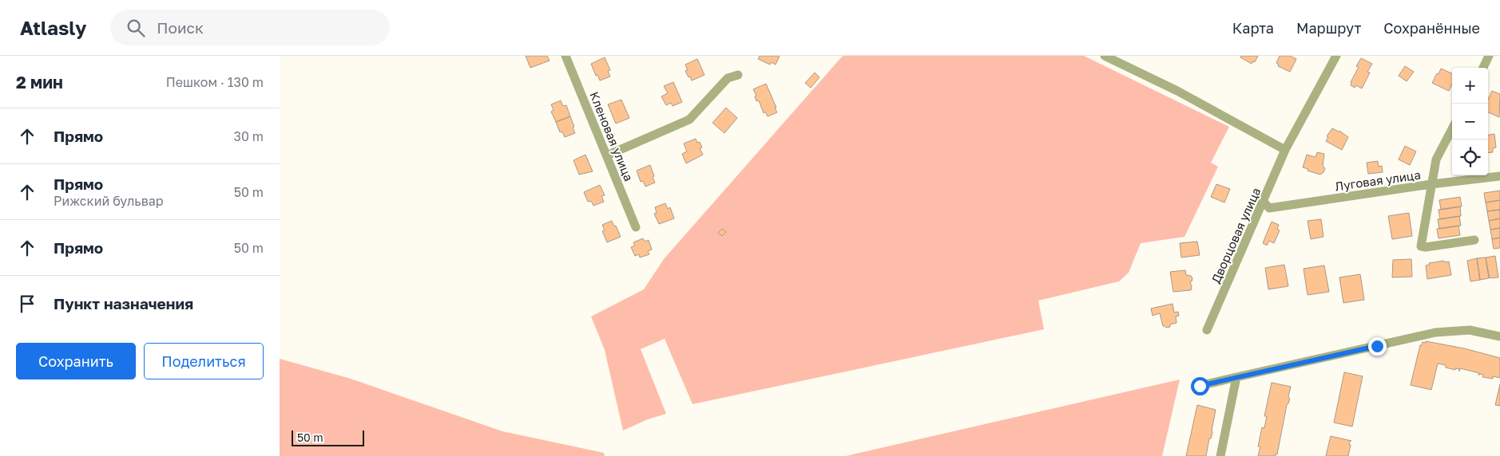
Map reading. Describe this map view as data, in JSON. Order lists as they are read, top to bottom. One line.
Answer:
{"streets":{"street":["Кленовая улица","Луговая улица","Дворцовая улица"]},"crossings":[["Луговая улица","Дворцовая улица"]],"scale_bar":"50 m","page":{"header":"Atlasly","search":"Поиск","nav":["Карта","Маршрут","Сохранённые"],"heading":["2 мин","Пешком · 130 m"],"map_buttons":["+","−"],"list":[["Прямо","30 m"],["Прямо","Рижский бульвар","50 m"],["Прямо","50 m"],"Пункт назначения"],"buttons":["Сохранить","Поделиться"],"scale":"50 m"}}
